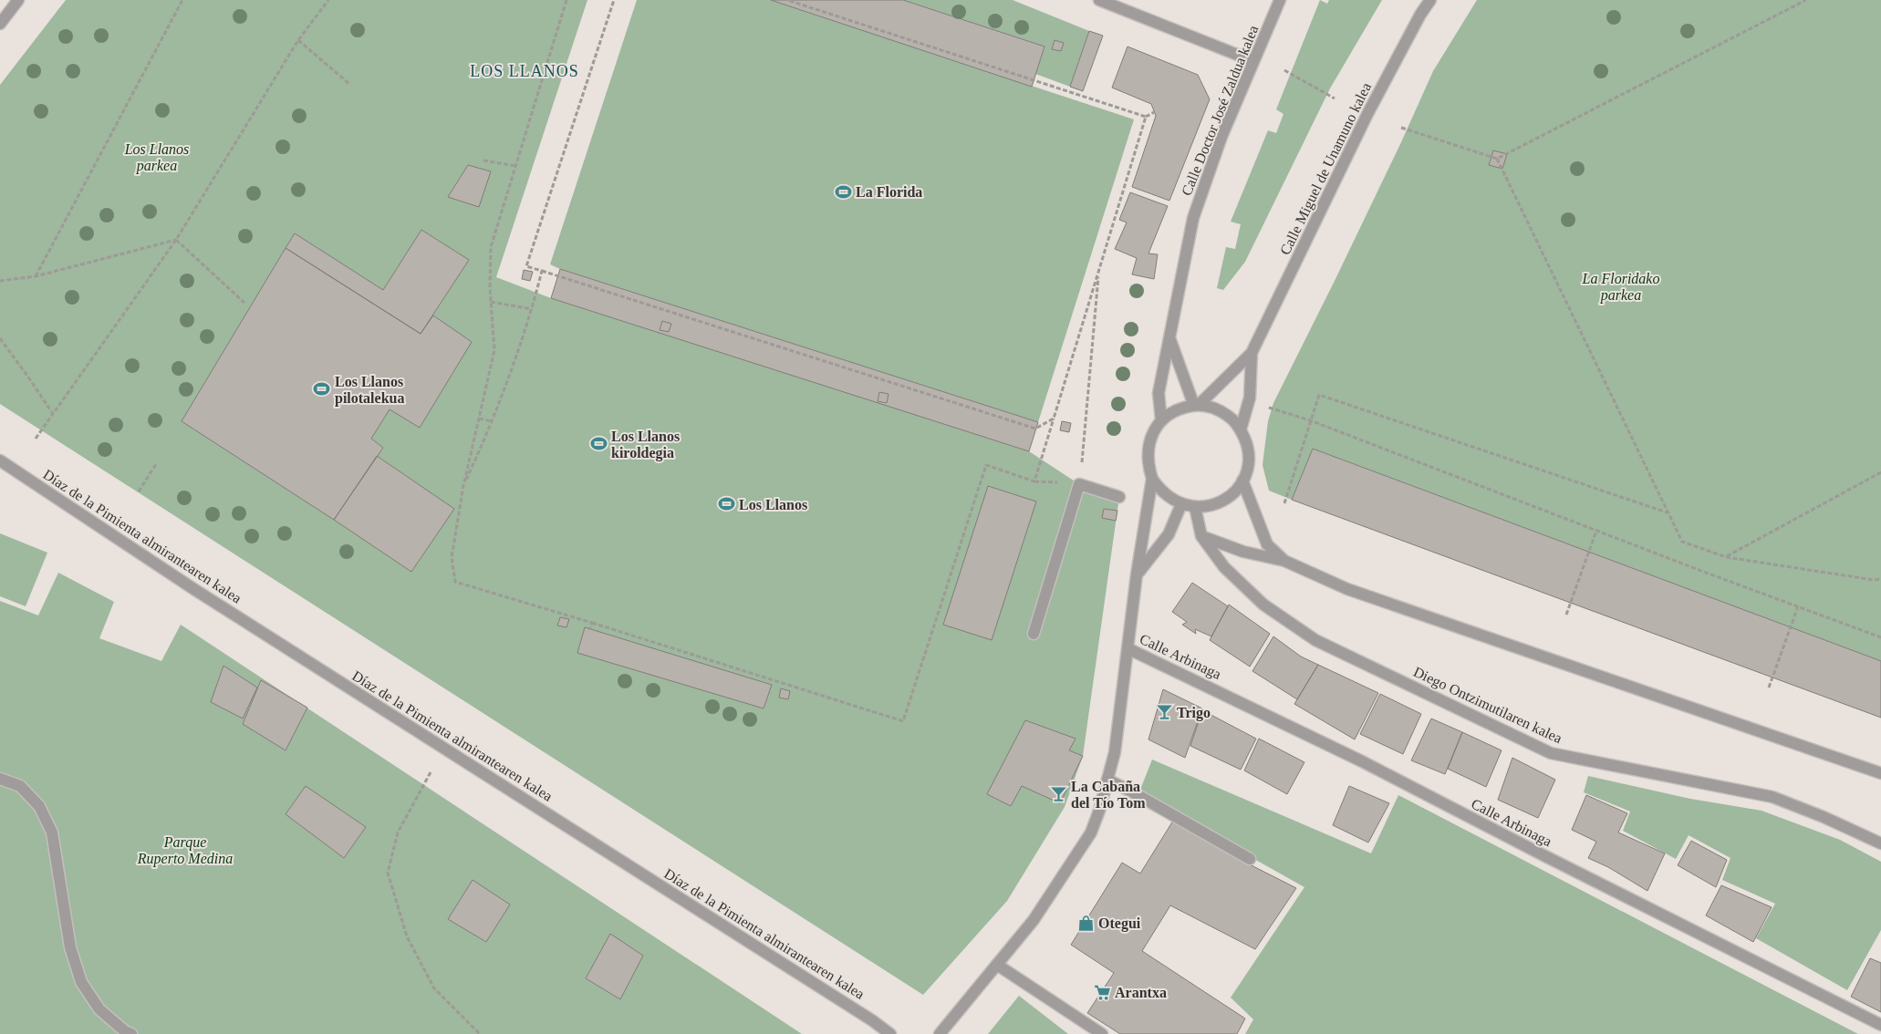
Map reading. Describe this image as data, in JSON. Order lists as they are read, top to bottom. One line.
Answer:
{"streets":{"street":["Calle Doctor José Zaldua kalea","Calle Miguel de Unamuno kalea","Díaz de la Pimienta almirantearen kalea","Calle Arbinaga","Diego Ontzimutilaren kalea"]},"crossings":[["Calle Doctor José Zaldua kalea","Diego Ontzimutilaren kalea"]],"districts":["LOS LLANOS"],"parks":["Los Llanos parkea","La Floridako parkea","Parque Ruperto Medina"],"places":{"sports":["La Florida","Los Llanos pilotalekua","Los Llanos kiroldegia","Los Llanos"],"bar":["Trigo","La Cabaña del Tío Tom"],"shop":["Otegui"],"supermarket":["Arantxa"]}}
